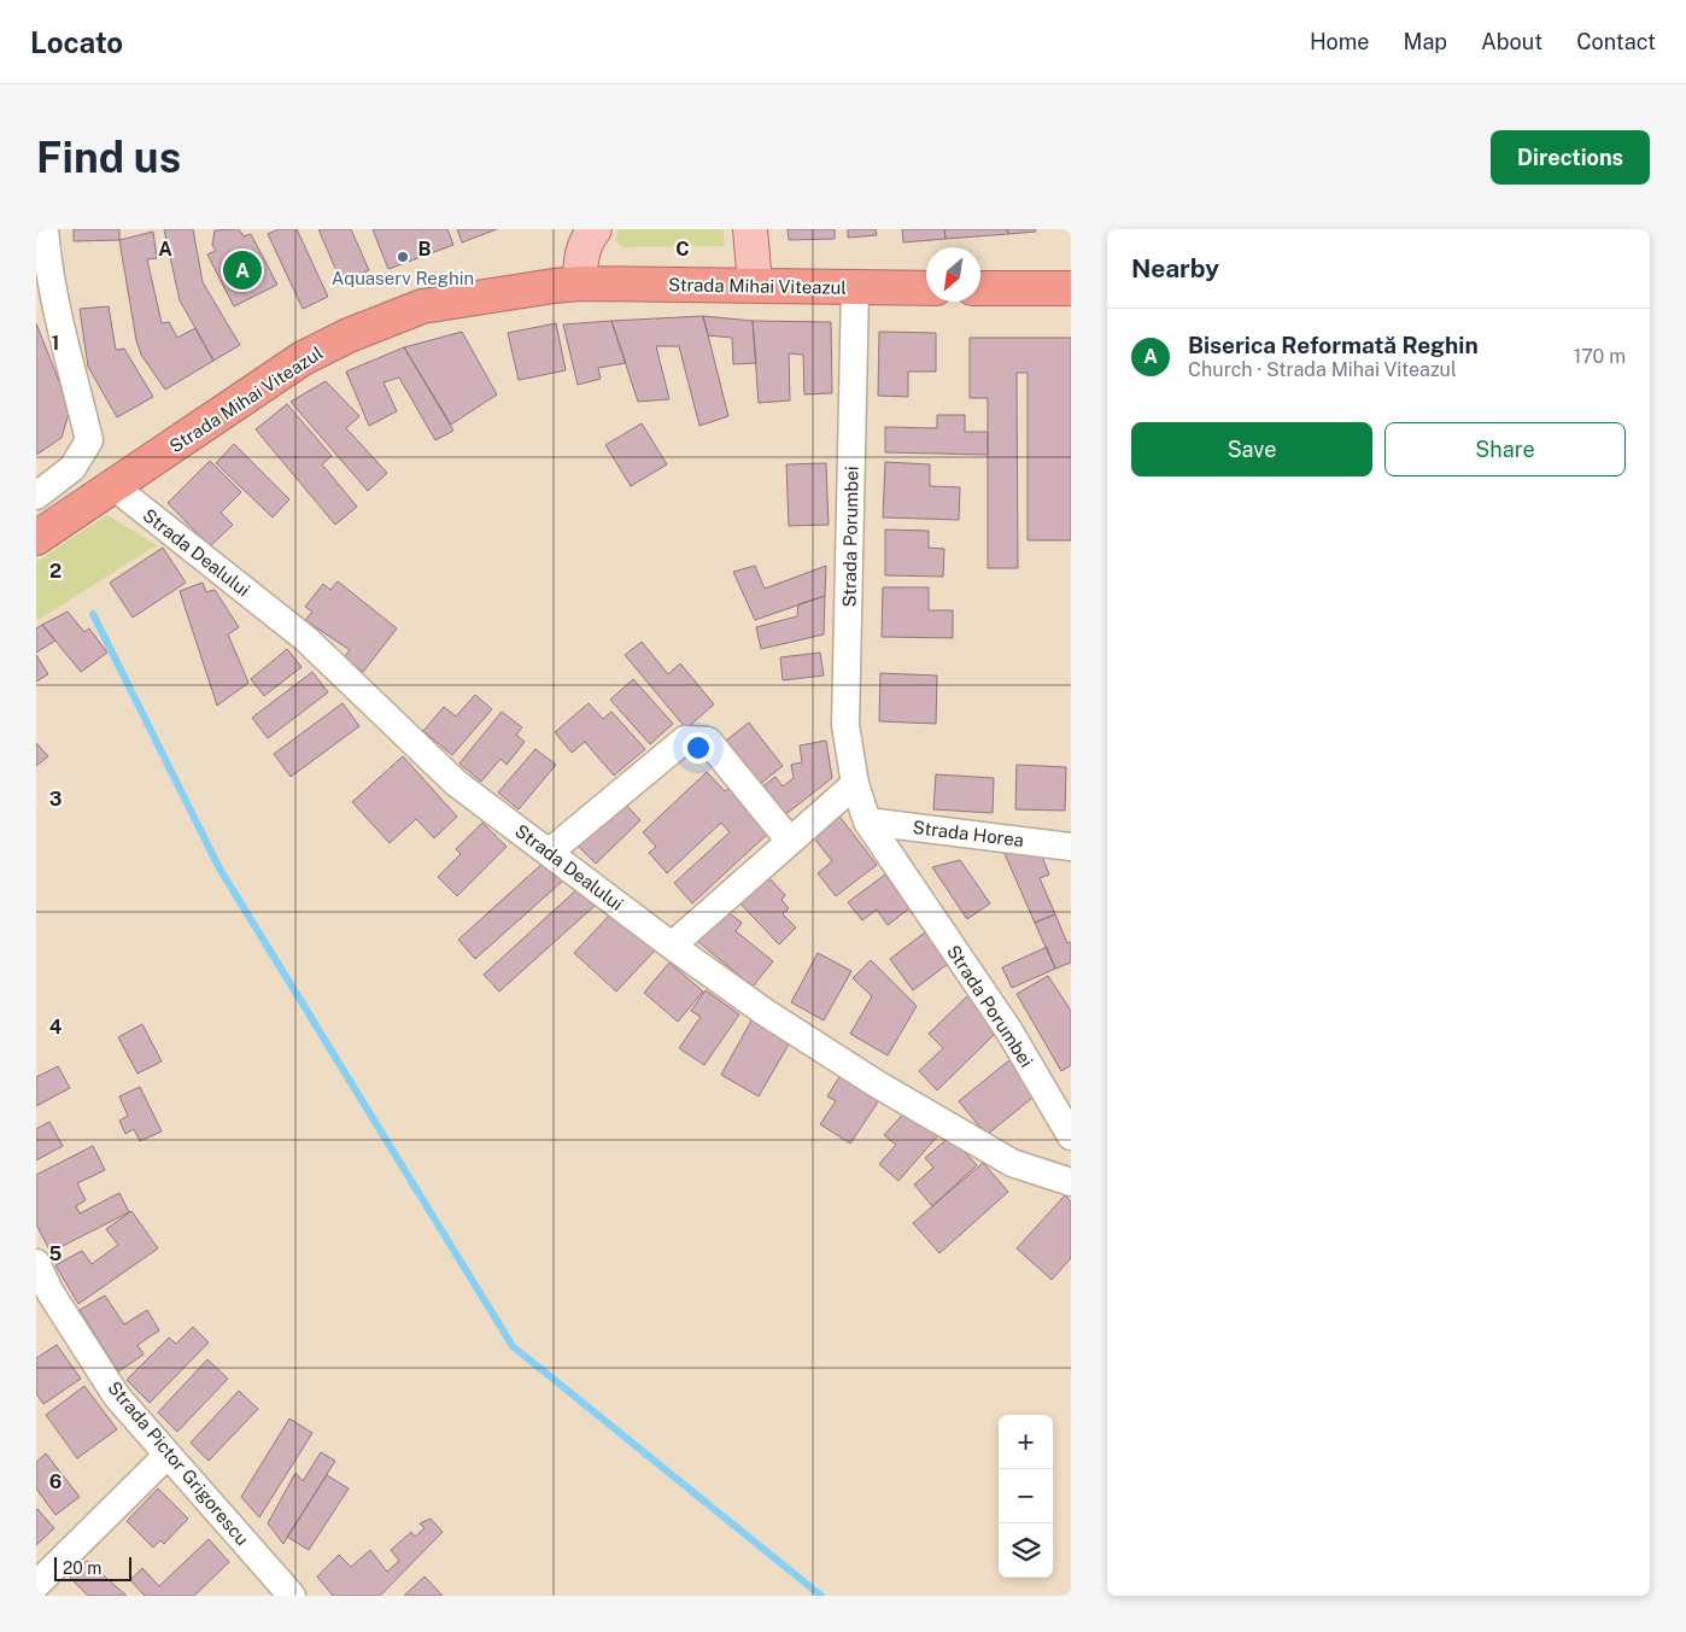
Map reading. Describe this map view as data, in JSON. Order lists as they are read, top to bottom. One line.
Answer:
{"streets":{"highway":["Strada Mihai Viteazul"],"street":["Strada Porumbei","Strada Dealului","Strada Horea","Strada Pictor Grigorescu"]},"crossings":[["Strada Mihai Viteazul","Strada Porumbei"],["Strada Mihai Viteazul","Strada Dealului"],["Strada Porumbei","Strada Horea"]],"places":["Aquaserv Reghin"],"scale_bar":"20 m","north":"bottom left","page":{"header":"Locato","nav":["Home","Map","About","Contact"],"buttons":["Directions",["Save","Share"]],"title":"Find us","heading":"Nearby","pins":"A","list":[{"mark":"A","name":"Biserica Reformată Reghin","note":"Church · Strada Mihai Viteazul","value":"170 m"}],"map_buttons":["+","−"],"scale":"20 m"},"grid":{"columns":["A","B","C"],"rows":["1","2","3","4","5","6"]}}
